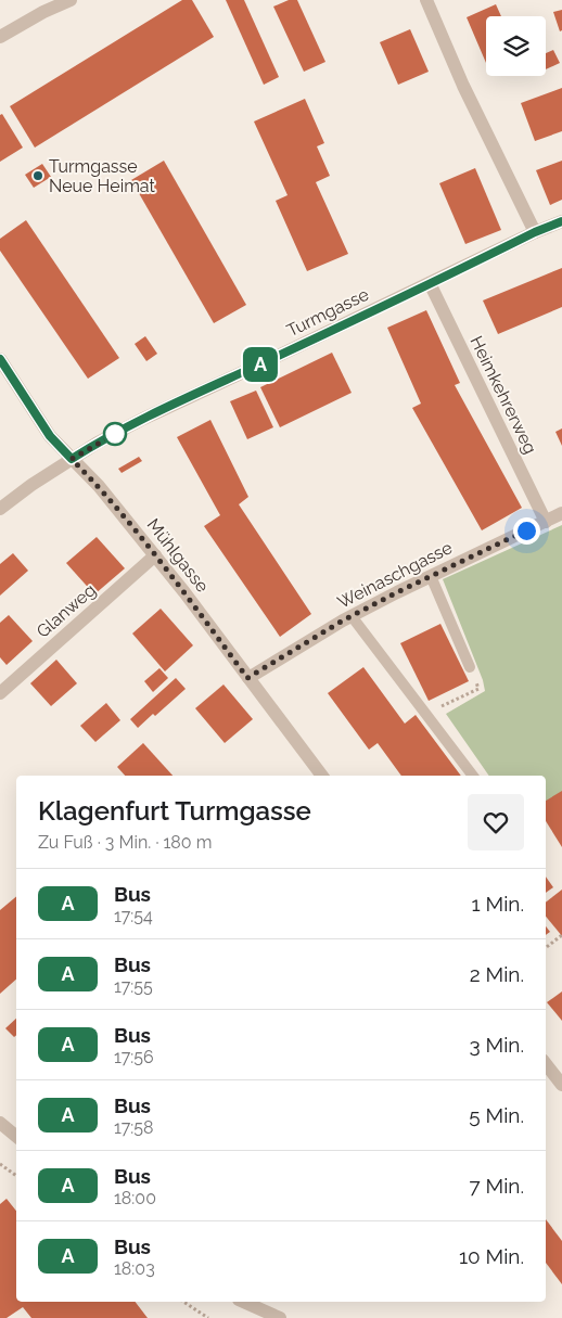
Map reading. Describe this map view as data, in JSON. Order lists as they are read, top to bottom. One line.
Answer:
{"streets":{"street":["Turmgasse","Heimkehrerweg","Mühlgasse","Weinaschgasse","Glanweg"]},"crossings":[["Turmgasse","Heimkehrerweg"],["Turmgasse","Mühlgasse"],["Heimkehrerweg","Weinaschgasse"],["Mühlgasse","Weinaschgasse"],["Mühlgasse","Glanweg"]],"places":["Turmgasse Neue Heimat"],"lines":["bus line A"],"page":{"on_map":"A","heading":["Klagenfurt Turmgasse","Zu Fuß · 3 Min. · 180 m"],"list":[{"mark":"A","name":"Bus","note":"17:54","value":"1 Min."},{"mark":"A","name":"Bus","note":"17:55","value":"2 Min."},{"mark":"A","name":"Bus","note":"17:56","value":"3 Min."},{"mark":"A","name":"Bus","note":"17:58","value":"5 Min."},{"mark":"A","name":"Bus","note":"18:00","value":"7 Min."},{"mark":"A","name":"Bus","note":"18:03","value":"10 Min."}]}}
